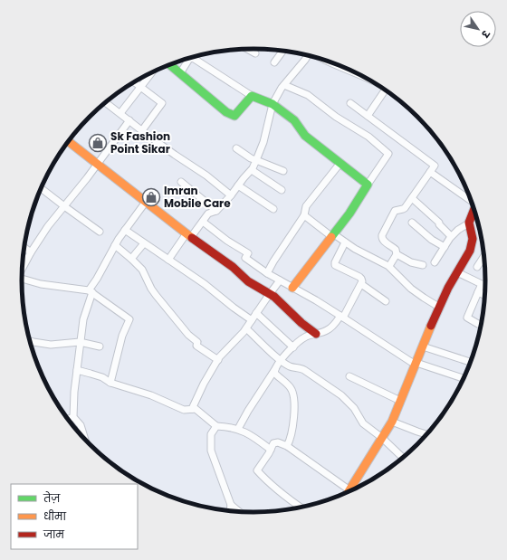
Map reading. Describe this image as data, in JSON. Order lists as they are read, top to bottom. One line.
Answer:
{"places":{"shop":["Sk Fashion Point Sikar","Imran Mobile Care"]},"legend":["तेज़","धीमा","जाम"],"north":"bottom right"}
